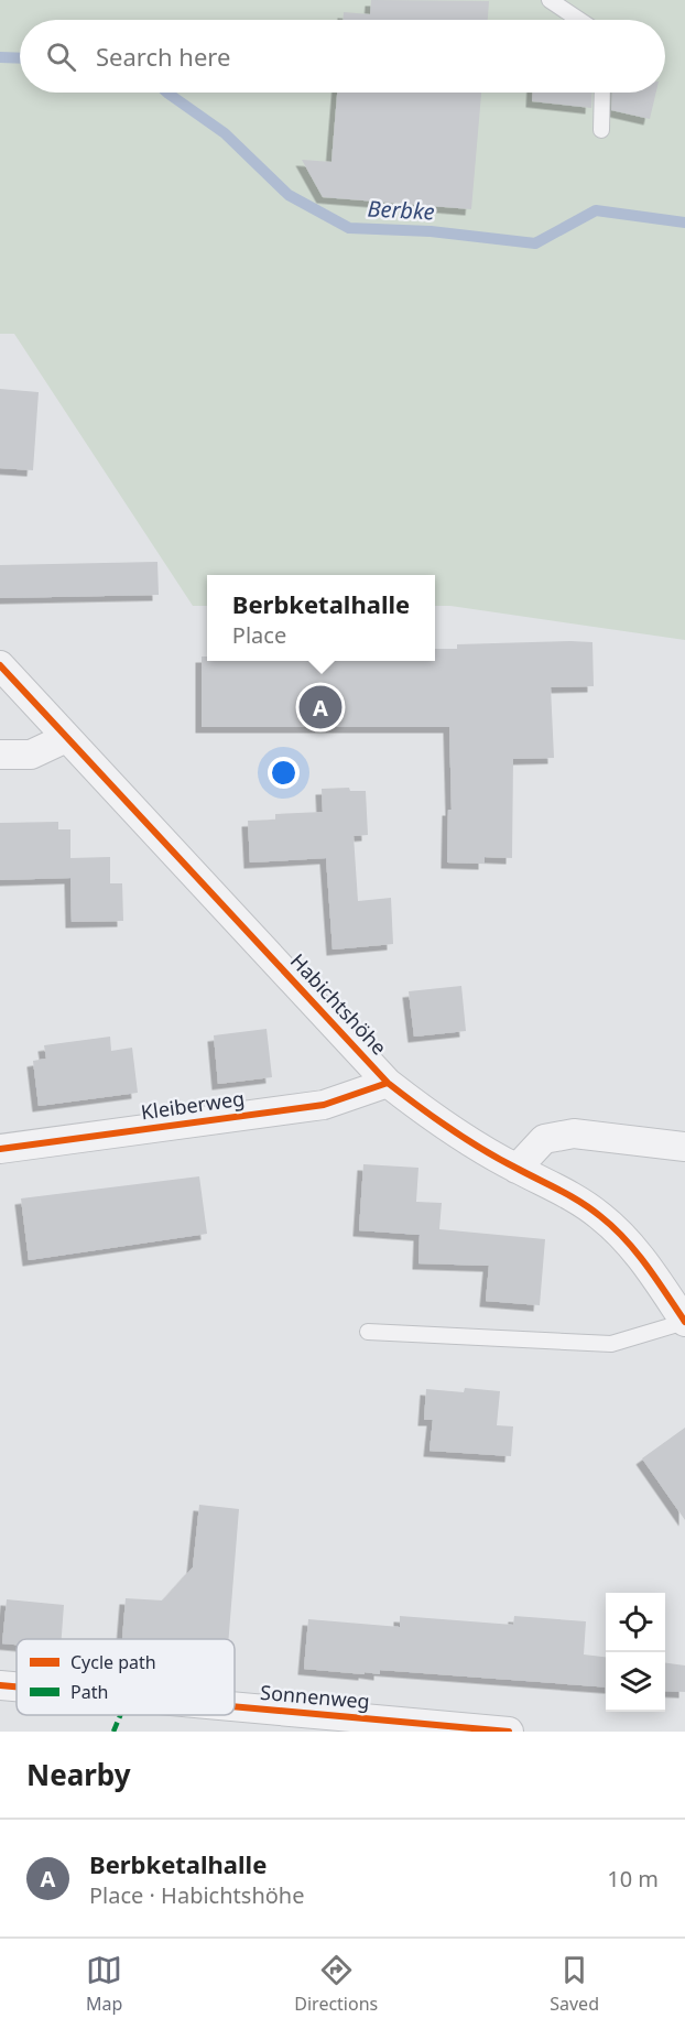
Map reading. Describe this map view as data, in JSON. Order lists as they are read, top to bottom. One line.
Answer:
{"streets":{"street":["Habichtshöhe","Kleiberweg","Sonnenweg"]},"crossings":[["Habichtshöhe","Kleiberweg"]],"water":["Berbke"],"legend":["Cycle path","Path"],"page":{"search":"Search here","popup":["Berbketalhalle","Place"],"pins":"A","heading":"Nearby","list":[{"mark":"A","name":"Berbketalhalle","note":"Place · Habichtshöhe","value":"10 m"}],"nav":["Map","Directions","Saved"]}}
